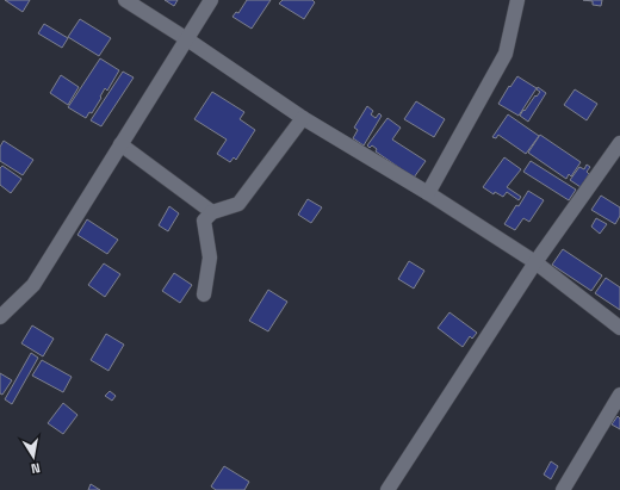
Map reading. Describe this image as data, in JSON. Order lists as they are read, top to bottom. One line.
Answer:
{"north":"bottom"}
